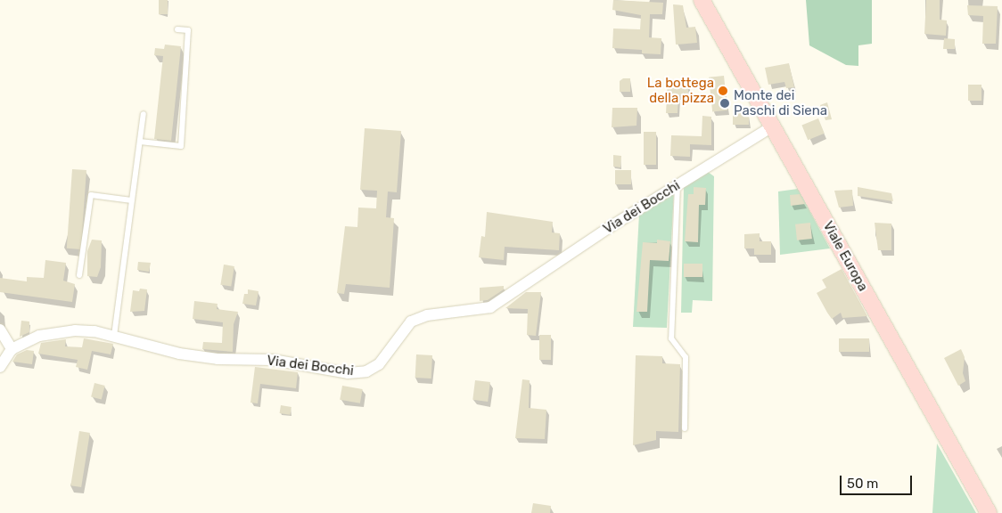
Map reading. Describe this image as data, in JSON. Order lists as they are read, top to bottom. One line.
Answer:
{"streets":{"main road":["Viale Europa"],"street":["Via dei Bocchi"]},"crossings":[["Via dei Bocchi","Viale Europa"]],"places":["La bottega della pizza","Monte dei Paschi di Siena"],"scale_bar":"50 m"}
